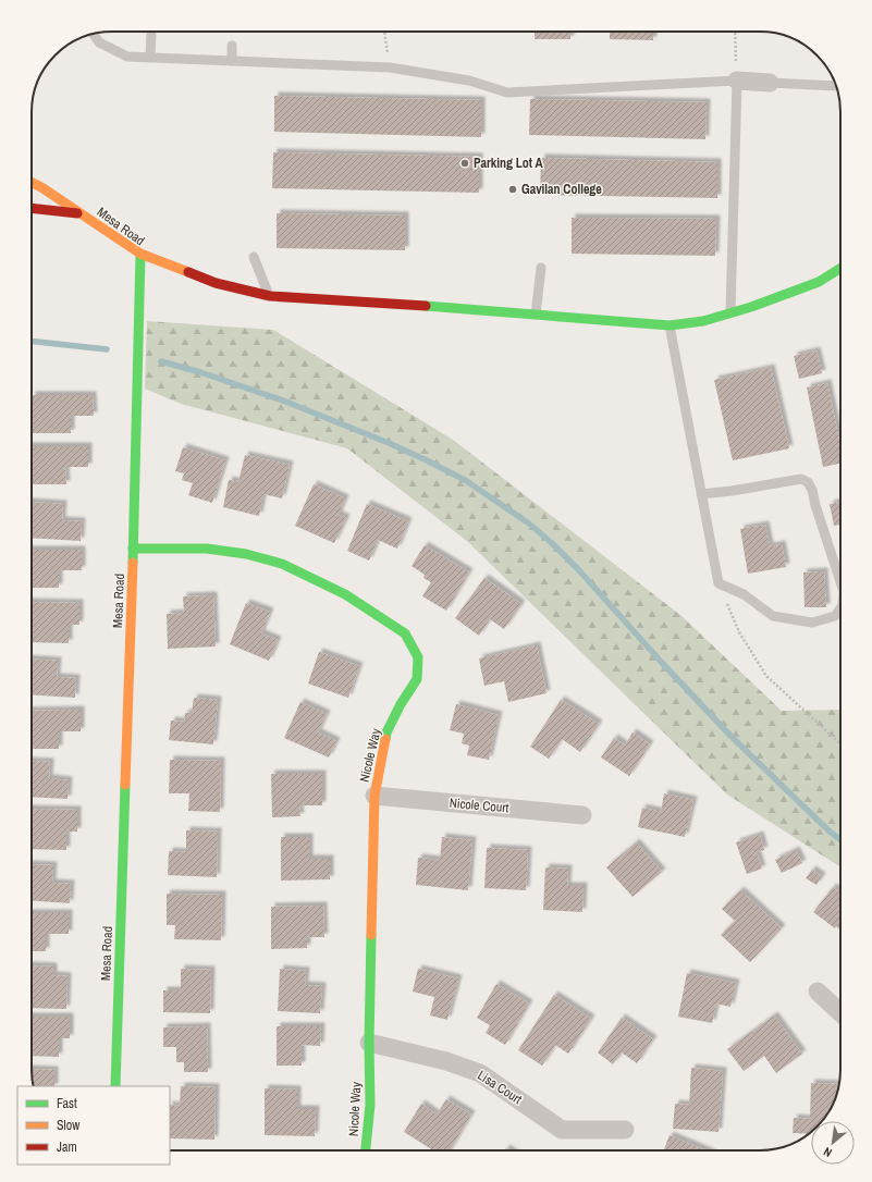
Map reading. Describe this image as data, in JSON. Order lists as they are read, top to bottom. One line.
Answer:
{"streets":{"street":["Mesa Road","Nicole Way","Nicole Court","Lisa Court"]},"crossings":[["Mesa Road","Nicole Way"],["Nicole Way","Nicole Court"],["Nicole Way","Lisa Court"]],"places":["Parking Lot A","Gavilan College"],"legend":["Fast","Slow","Jam"],"north":"bottom left"}
